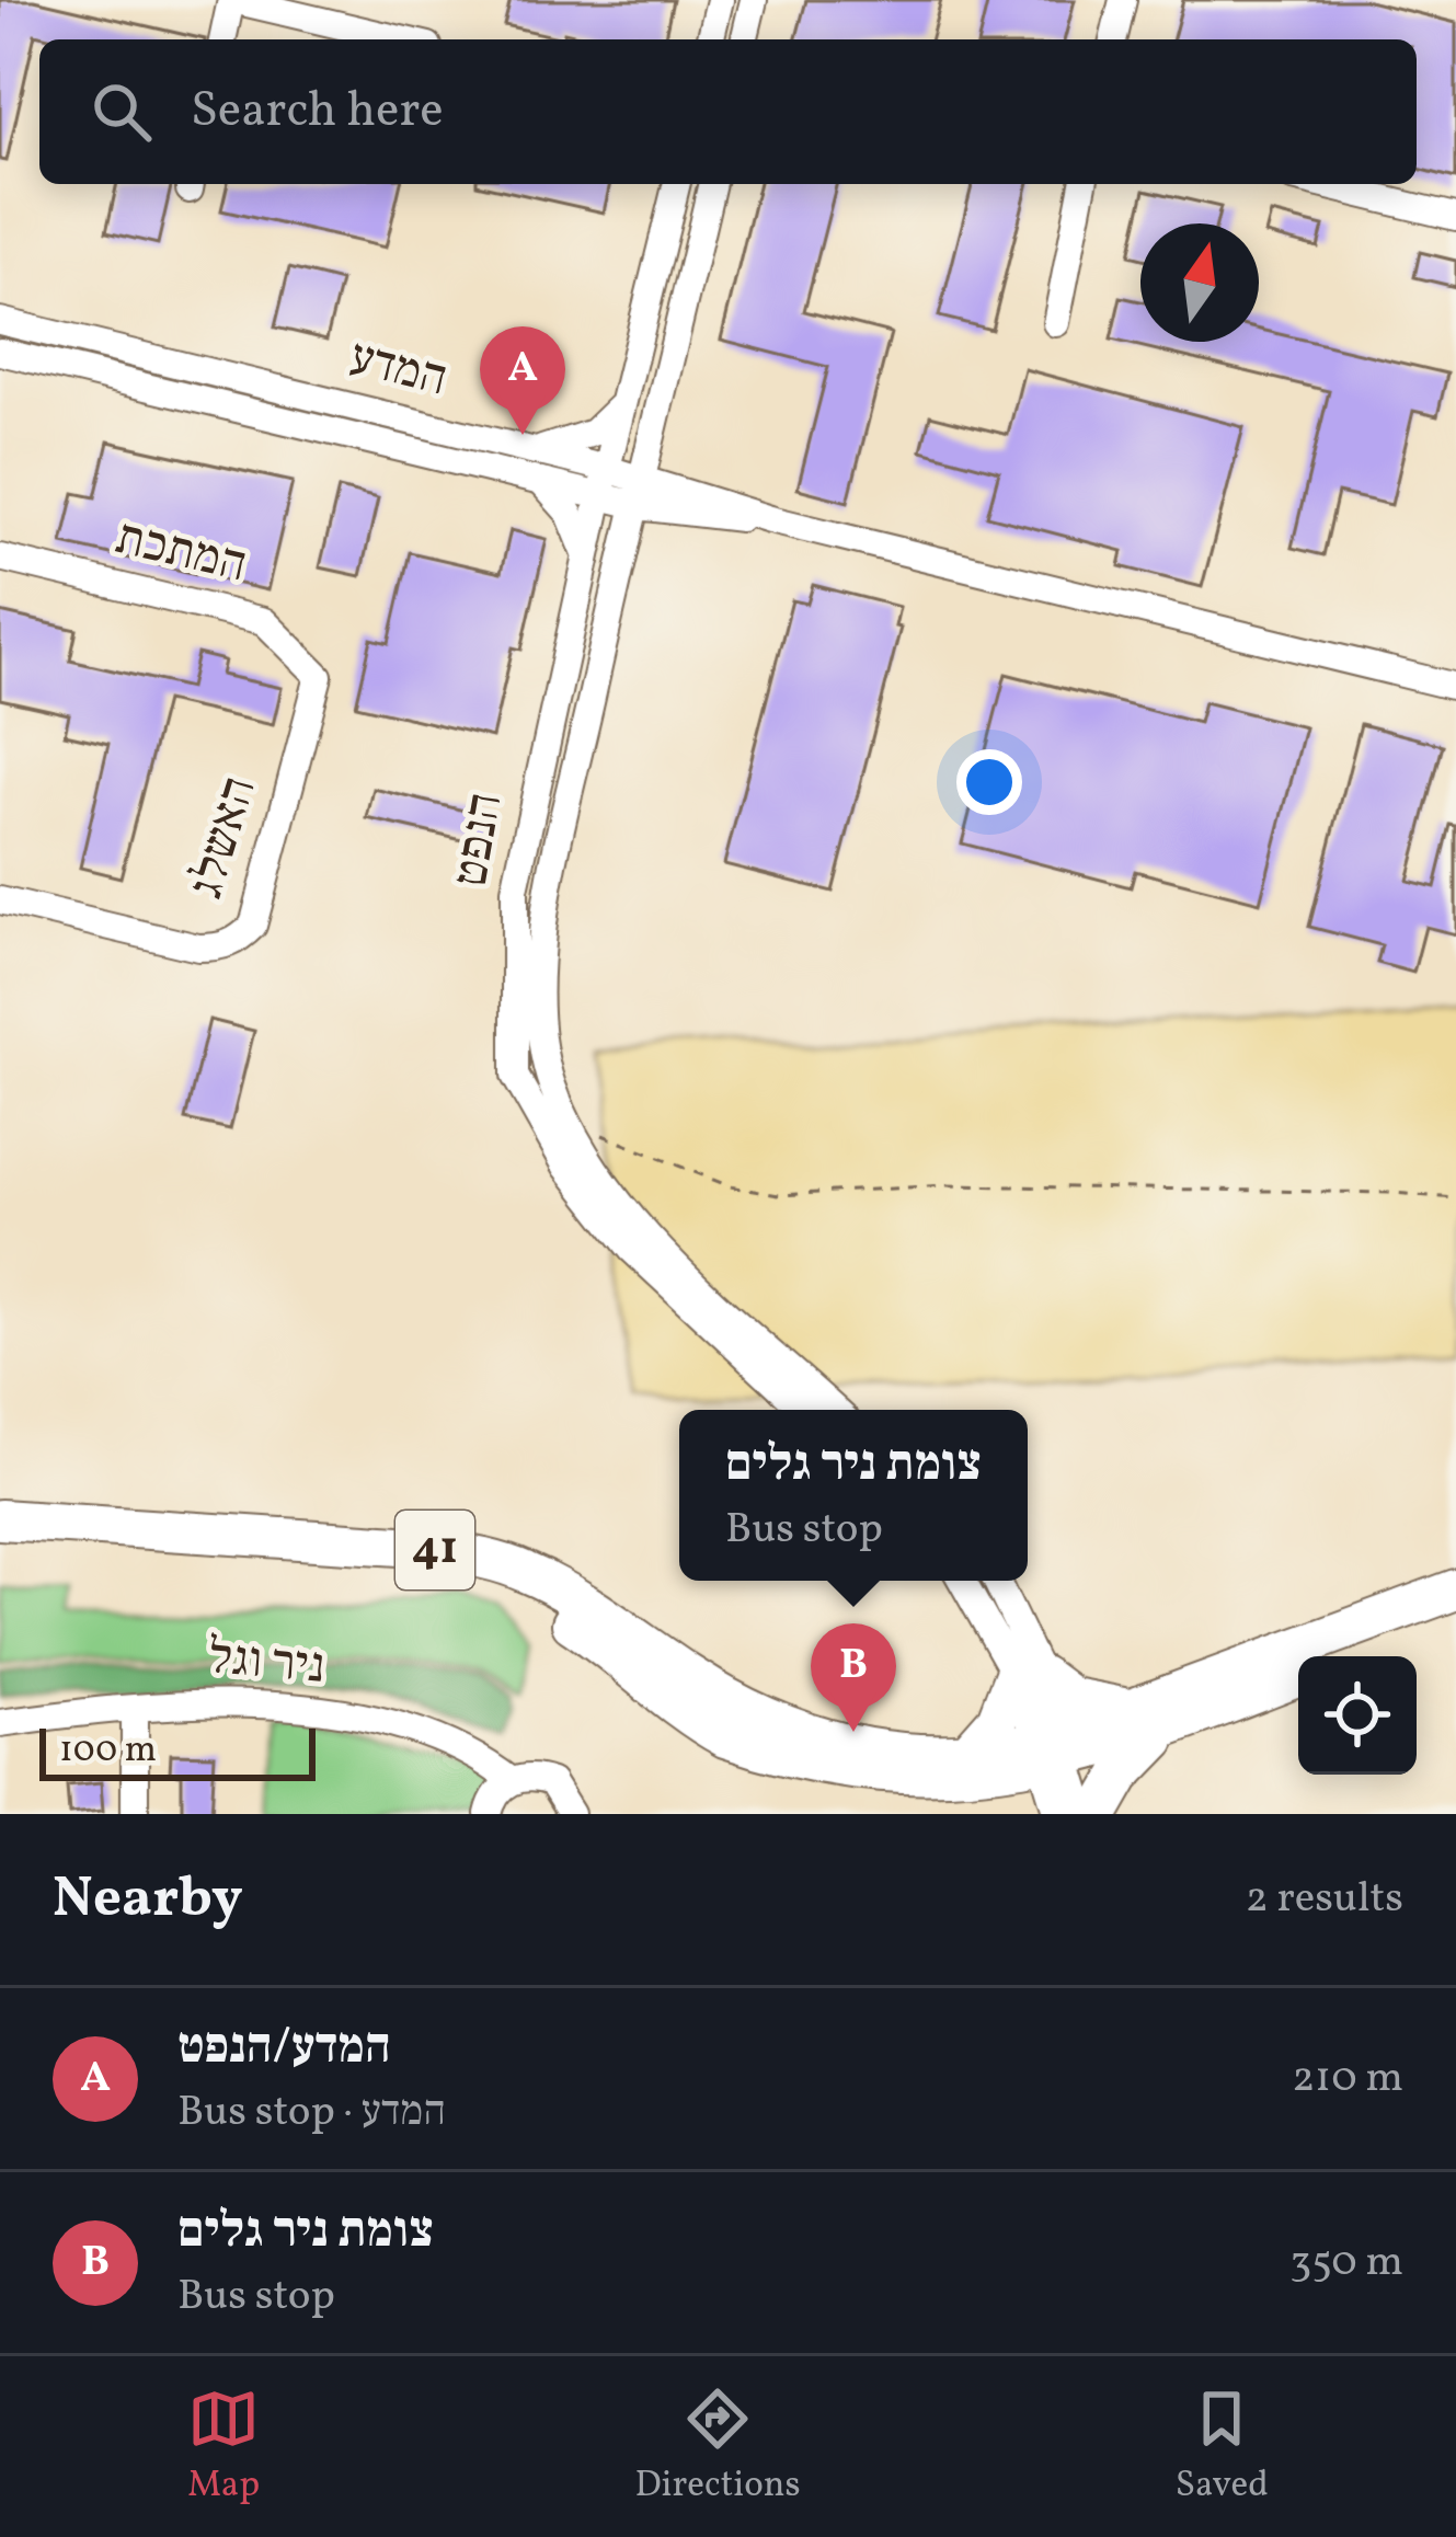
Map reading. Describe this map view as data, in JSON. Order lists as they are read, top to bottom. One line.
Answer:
{"streets":{"highway":["41"],"street":["המדע","המתכת","האשלג","הנפט","ניר וגל"]},"crossings":[["המדע","הנפט"],["המתכת","האשלג"]],"scale_bar":"100 m","north":"top","page":{"search":"Search here","pins":["A","B"],"popup":["צומת ניר גלים","Bus stop"],"scale":"100 m","heading":["Nearby","2 results"],"list":[{"mark":"A","name":"המדע/הנפט","note":"Bus stop · המדע","value":"210 m"},{"mark":"B","name":"צומת ניר גלים","note":"Bus stop","value":"350 m"}],"nav":["Map","Directions","Saved"]}}
